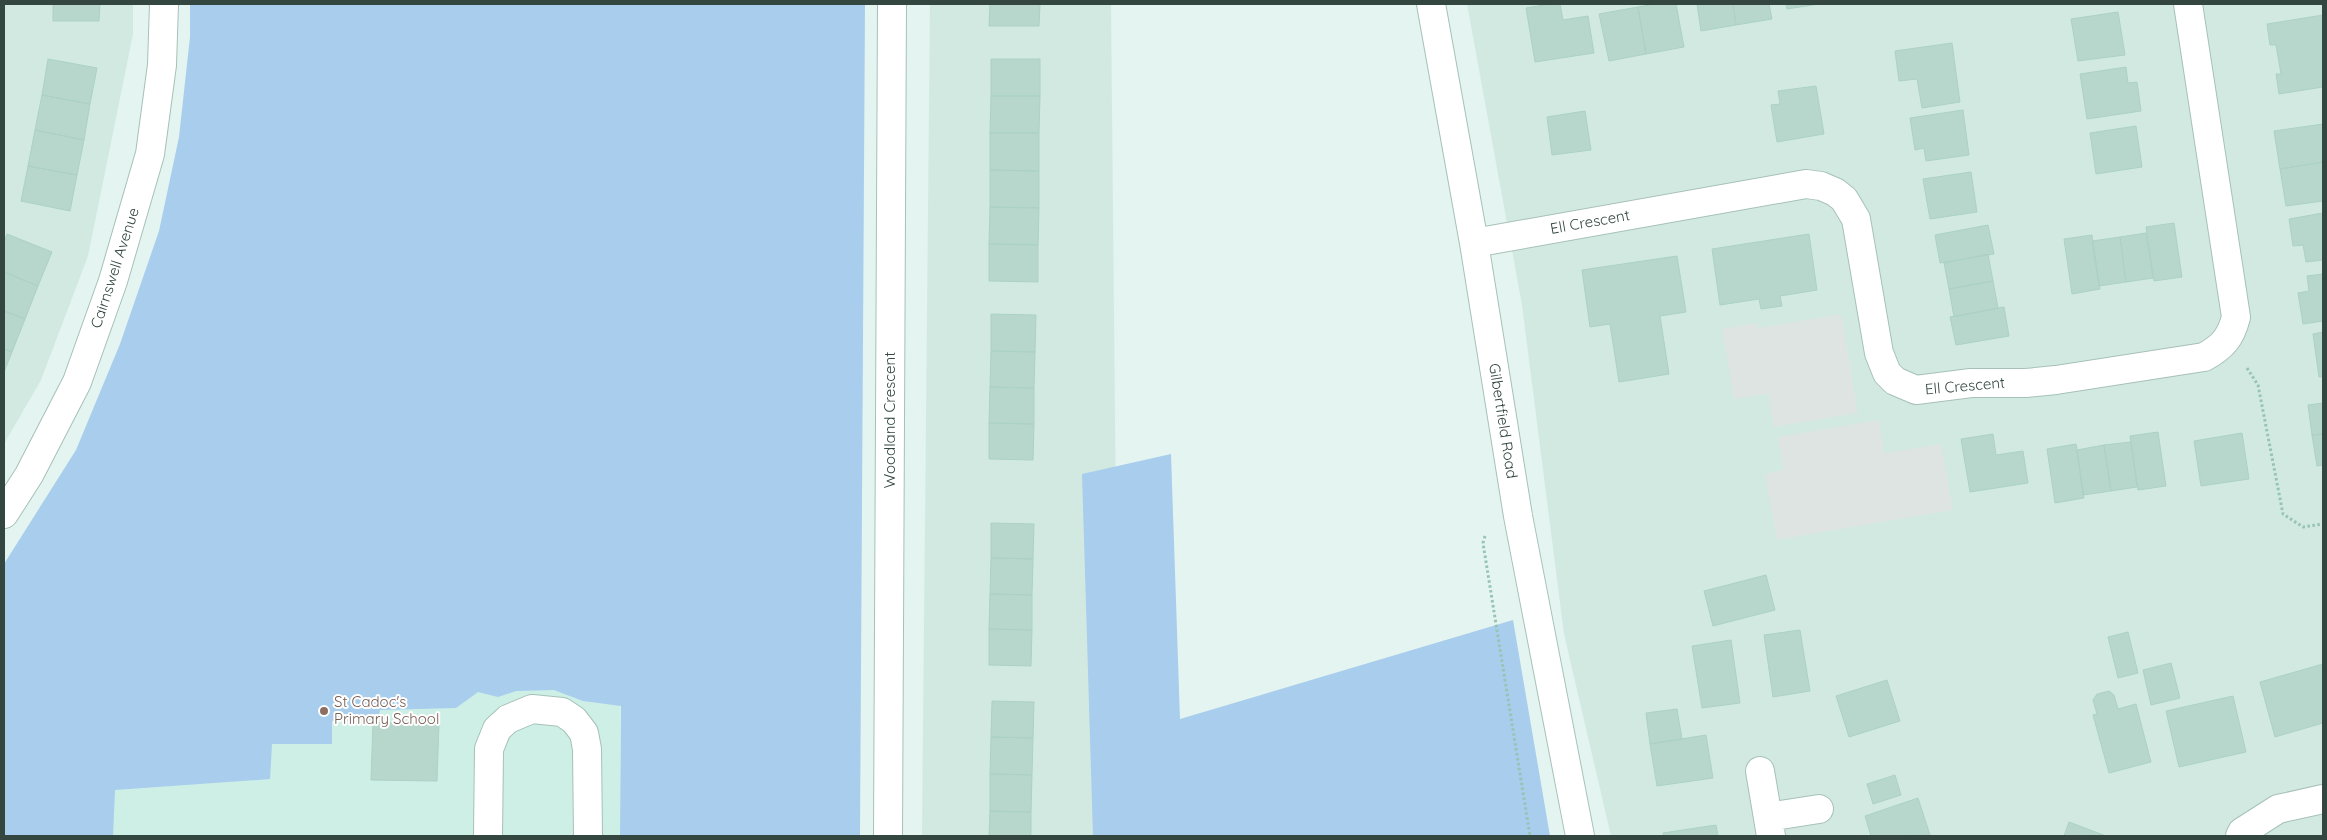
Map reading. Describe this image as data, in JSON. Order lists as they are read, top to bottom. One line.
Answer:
{"streets":{"street":["Ell Crescent","Cairnswell Avenue","Woodland Crescent","Gilbertfield Road"]},"crossings":[["Ell Crescent","Gilbertfield Road"]],"places":["St Cadoc's Primary School"]}
